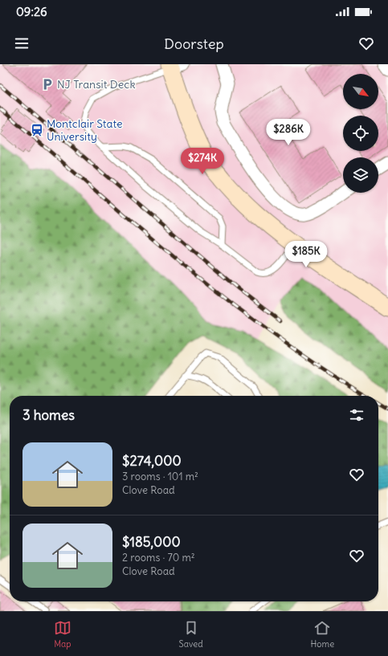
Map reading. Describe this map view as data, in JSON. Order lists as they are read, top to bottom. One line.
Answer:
{"places":{"parking":["NJ Transit Deck"],"station":["Montclair State University"]},"north":"bottom right","page":{"status":"09:26","header":"Doorstep","price":["$286K","$274K","$185K"],"heading":"3 homes","list":[{"name":"$274,000","note":"3 rooms · 101 m² · Clove Road"},{"name":"$185,000","note":"2 rooms · 70 m² · Clove Road"}],"tabs":["Map","Saved","Home"]}}
